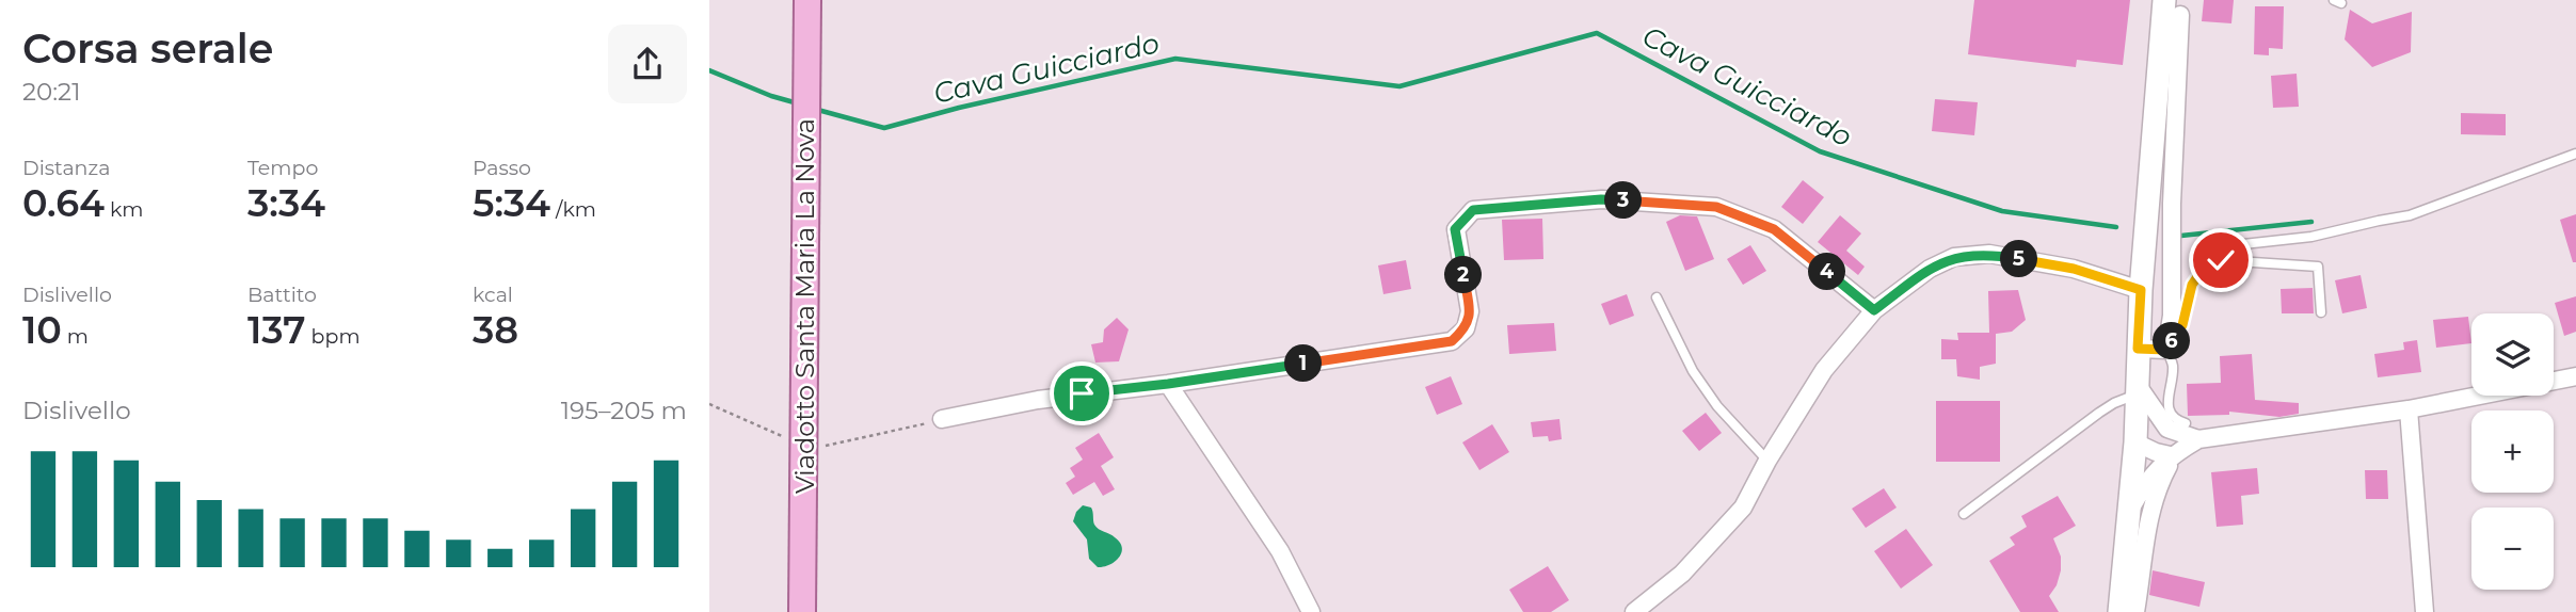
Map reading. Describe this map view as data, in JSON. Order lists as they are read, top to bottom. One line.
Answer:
{"streets":{"main road":["Viadotto Santa Maria La Nova"]},"water":["Cava Guicciardo"],"page":{"heading":["Corsa serale","20:21"],"stats":[["Distanza","0.64 km"],["Tempo","3:34"],["Passo","5:34 /km"],["Dislivello","10 m"],["Battito","137 bpm"],["kcal","38"]],"pins":["3","5","4","2","6","1"],"map_buttons":["+","−"],"chart":["Dislivello","195–205 m"]}}
